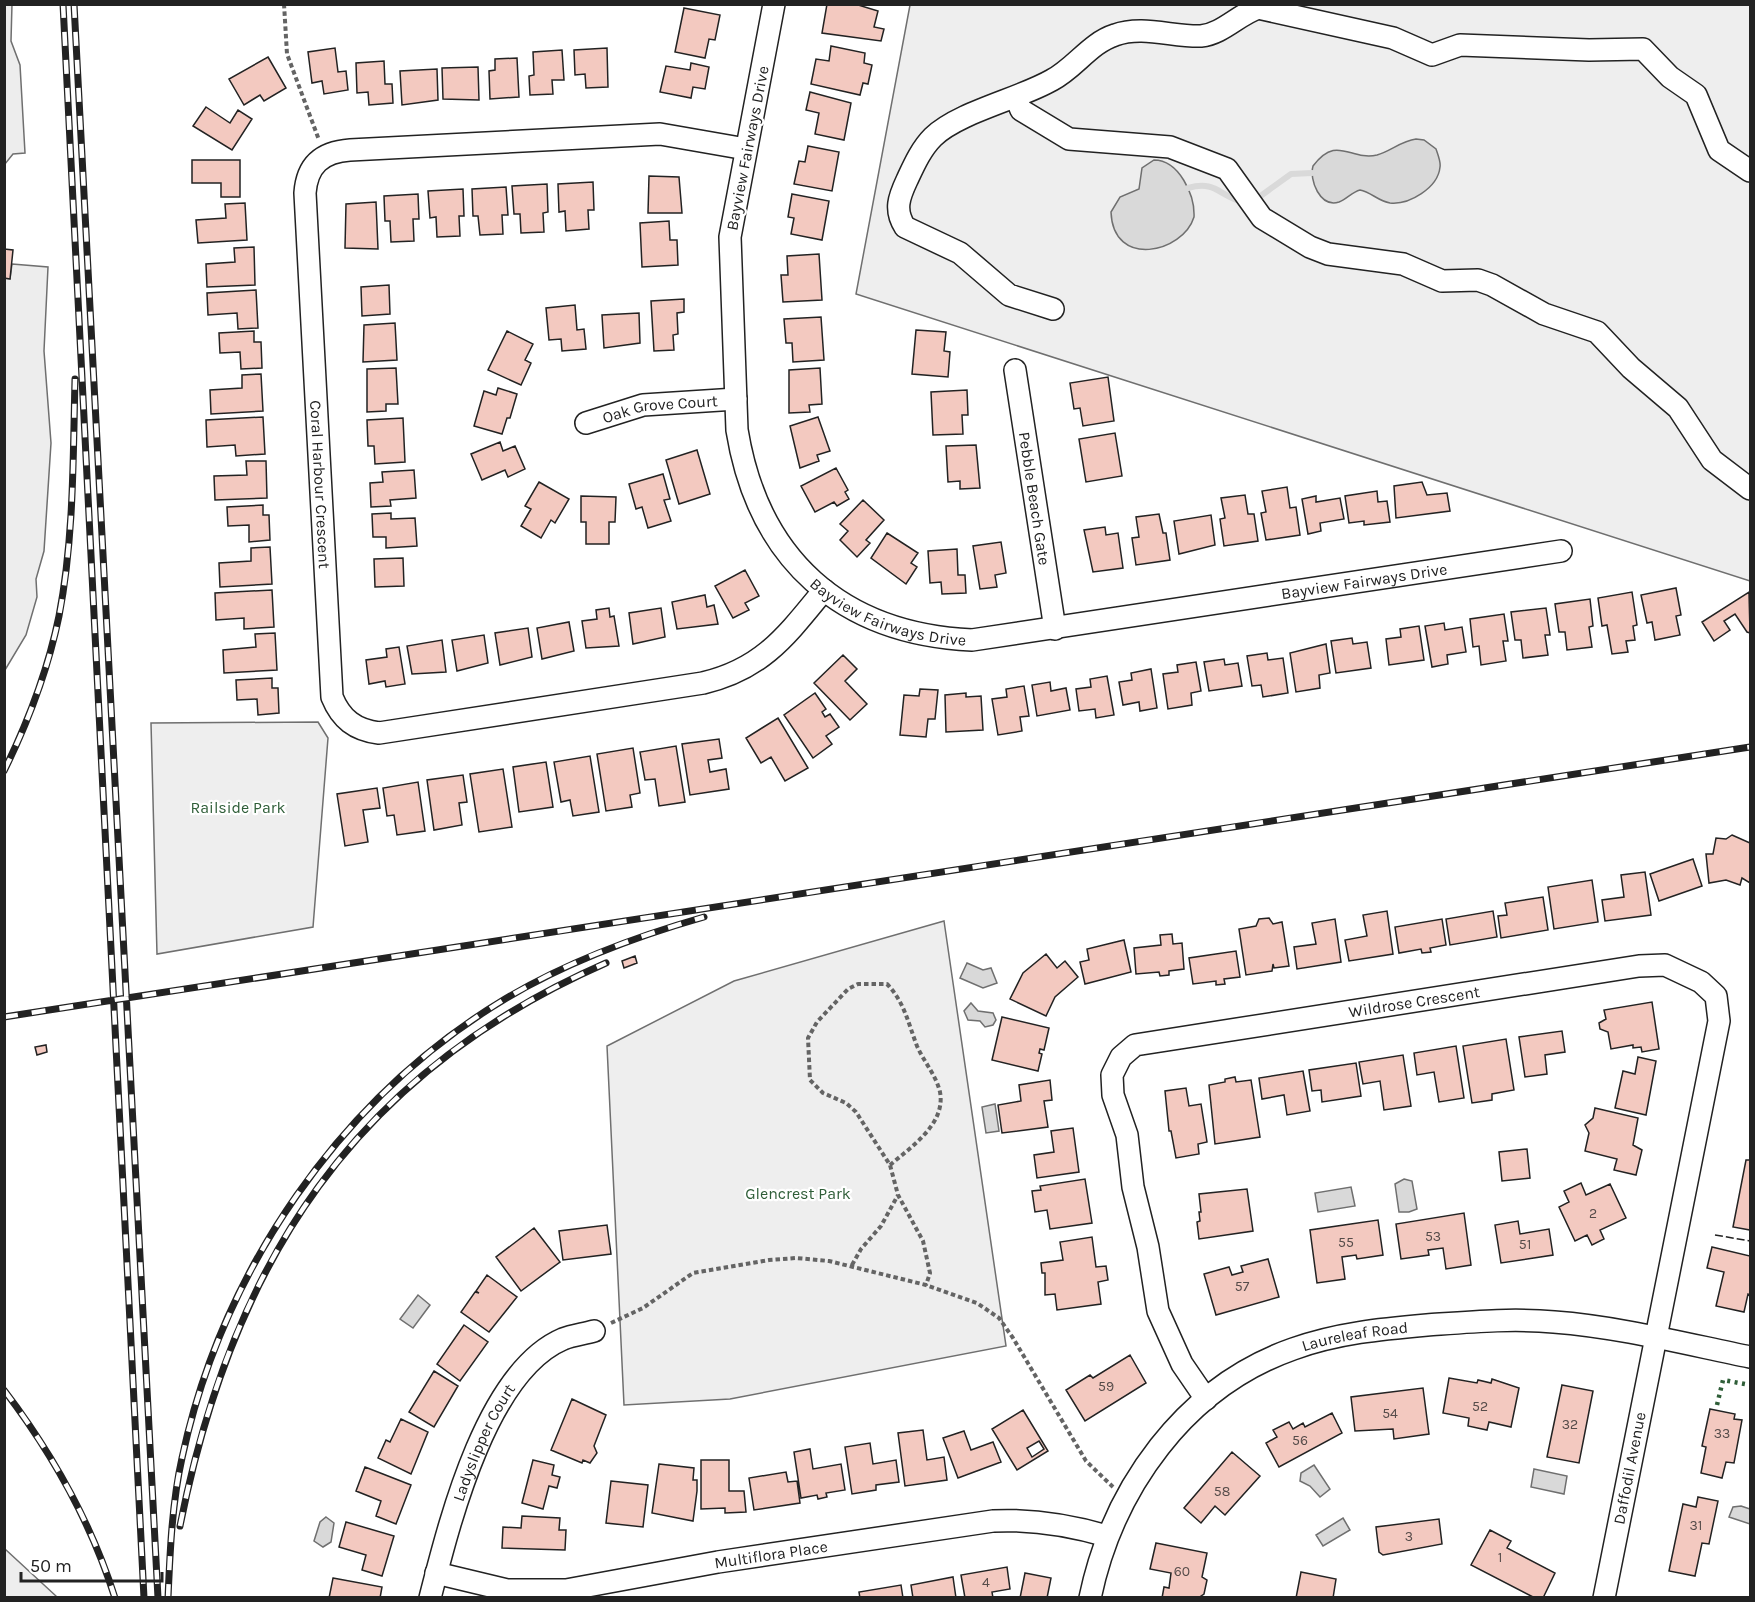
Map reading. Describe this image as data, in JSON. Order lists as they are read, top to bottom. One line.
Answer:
{"streets":{"street":["Bayview Fairways Drive","Oak Grove Court","Coral Harbour Crescent","Pebble Beach Gate","Wildrose Crescent","Laureleaf Road","Ladyslipper Court","Daffodil Avenue","Multiflora Place"]},"crossings":[["Bayview Fairways Drive","Oak Grove Court"],["Bayview Fairways Drive","Coral Harbour Crescent"],["Bayview Fairways Drive","Pebble Beach Gate"],["Wildrose Crescent","Laureleaf Road"],["Wildrose Crescent","Daffodil Avenue"],["Laureleaf Road","Daffodil Avenue"],["Laureleaf Road","Multiflora Place"],["Ladyslipper Court","Multiflora Place"]],"parks":["Railside Park","Glencrest Park"],"house_numbers":["2","53","55","51","57","59","52","54","32","33","56","58","31","3","1","60","4"],"scale_bar":"50 m"}
